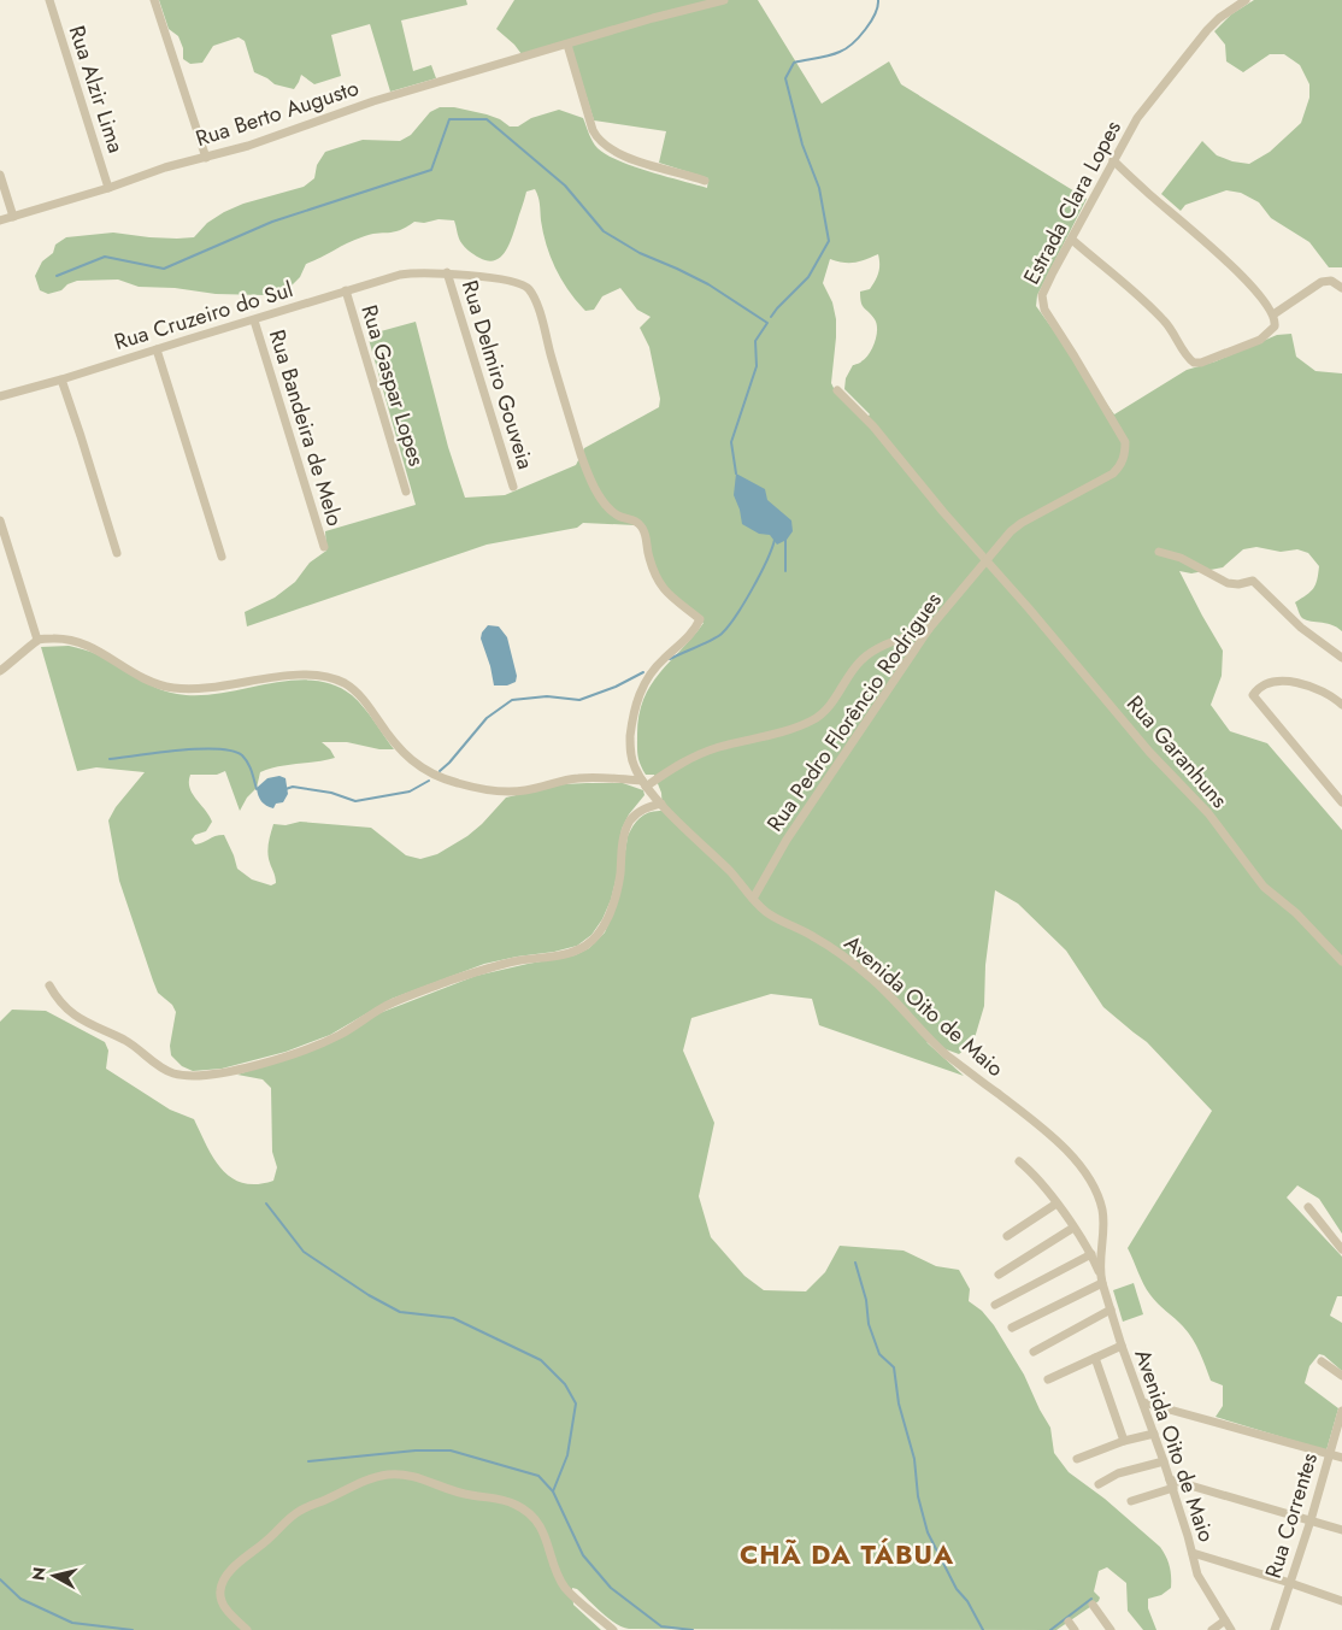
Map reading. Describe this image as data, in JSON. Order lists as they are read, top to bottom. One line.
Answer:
{"streets":{"street":["Rua Alzir Lima","Rua Berto Augusto","Estrada Clara Lopes","Rua Cruzeiro do Sul","Rua Delmiro Gouveia","Rua Gaspar Lopes","Rua Bandeira de Melo","Rua Pedro Florêncio Rodrigues","Rua Garanhuns","Avenida Oito de Maio","Rua Correntes"]},"crossings":[["Rua Alzir Lima","Rua Berto Augusto"],["Estrada Clara Lopes","Rua Pedro Florêncio Rodrigues"],["Rua Cruzeiro do Sul","Rua Delmiro Gouveia"],["Rua Cruzeiro do Sul","Rua Gaspar Lopes"],["Rua Cruzeiro do Sul","Rua Bandeira de Melo"],["Rua Cruzeiro do Sul","Avenida Oito de Maio"],["Rua Pedro Florêncio Rodrigues","Rua Garanhuns"],["Rua Pedro Florêncio Rodrigues","Avenida Oito de Maio"]],"districts":["CHÃ DA TÁBUA"],"north":"left"}
